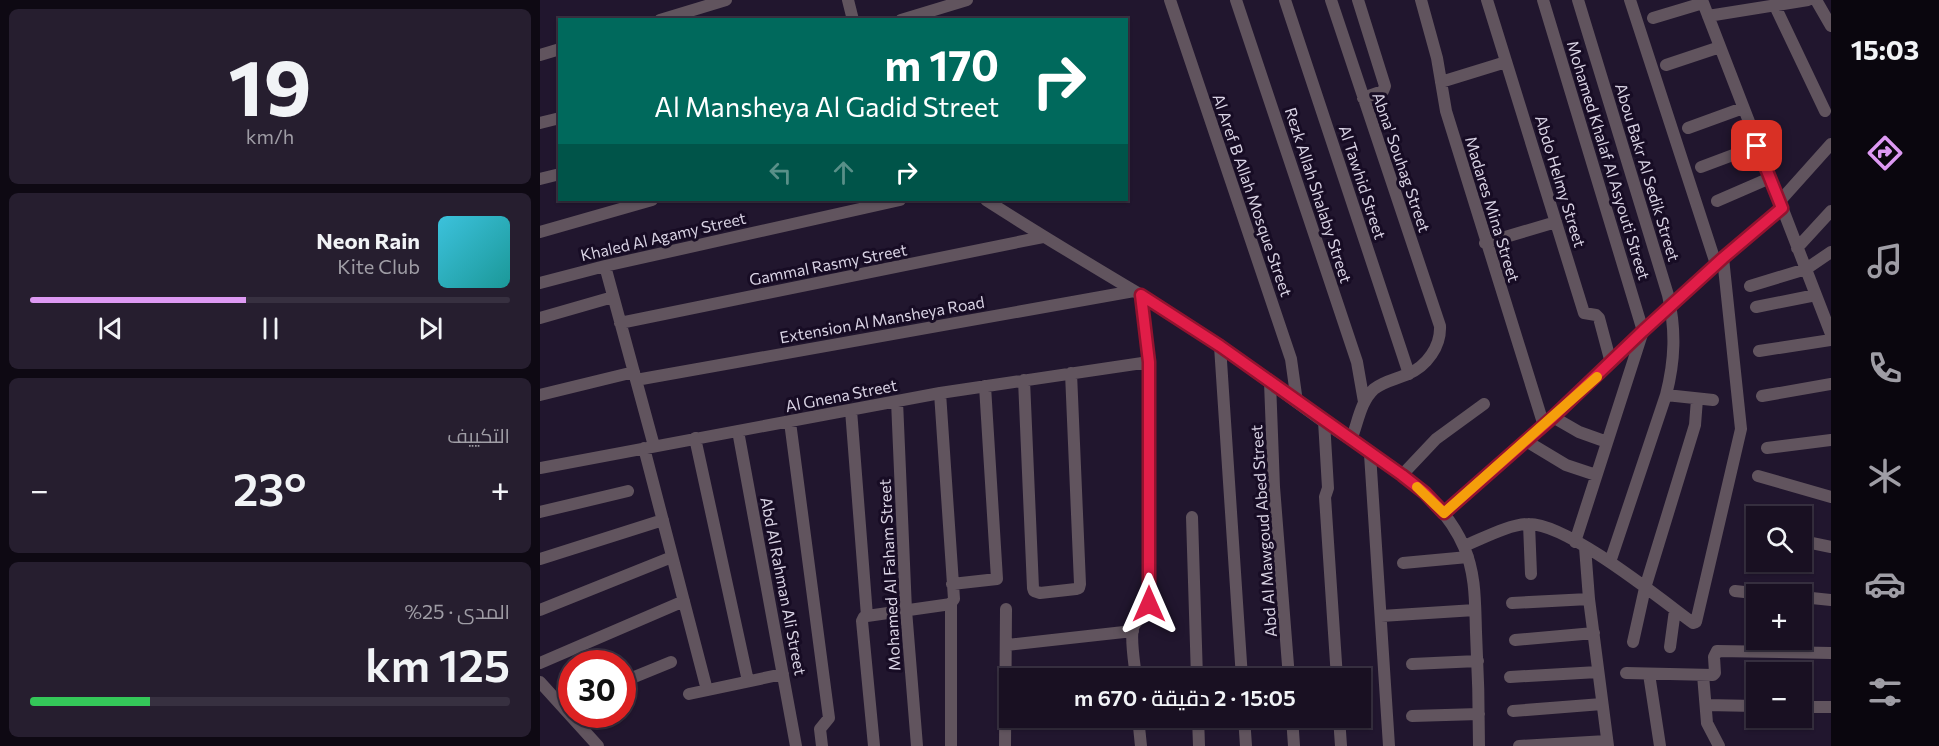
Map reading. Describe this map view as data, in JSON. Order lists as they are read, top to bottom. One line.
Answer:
{"streets":{"street":["Mohamed Khalaf Al Asyouti Street","Abna' Souhag Street","Abou Bakr Al Sedik Street","Abdo Helmy Street","Al Tawhid Street","Al Aref B Allah Mosque Street","Rezk Allah Shalaby Street","Madares Mina Street","Khaled Al Agamy Street","Gammal Rasmy Street","Extension Al Mansheya Road","Al Gnena Street","Abd Al Mawgoud Abed Street","Mohamed Al Faham Street","Abd Al Rahman Ali Street"]},"crossings":[["Abna' Souhag Street","Al Tawhid Street"],["Al Gnena Street","Mohamed Al Faham Street"],["Al Gnena Street","Abd Al Rahman Ali Street"]],"page":{"tabs":"15:03","tile":[["19","km/h"],"التكييف",["المدى · 25%","125 km"]],"turn":["170 m","Al Mansheya Al Gadid Street"],"song":["Neon Rain","Kite Club"],"heat":["−","23°","+"],"map_buttons":["+","−"],"limit":"30","trip":"15:05 · 2 دقيقة · 670 m"}}
